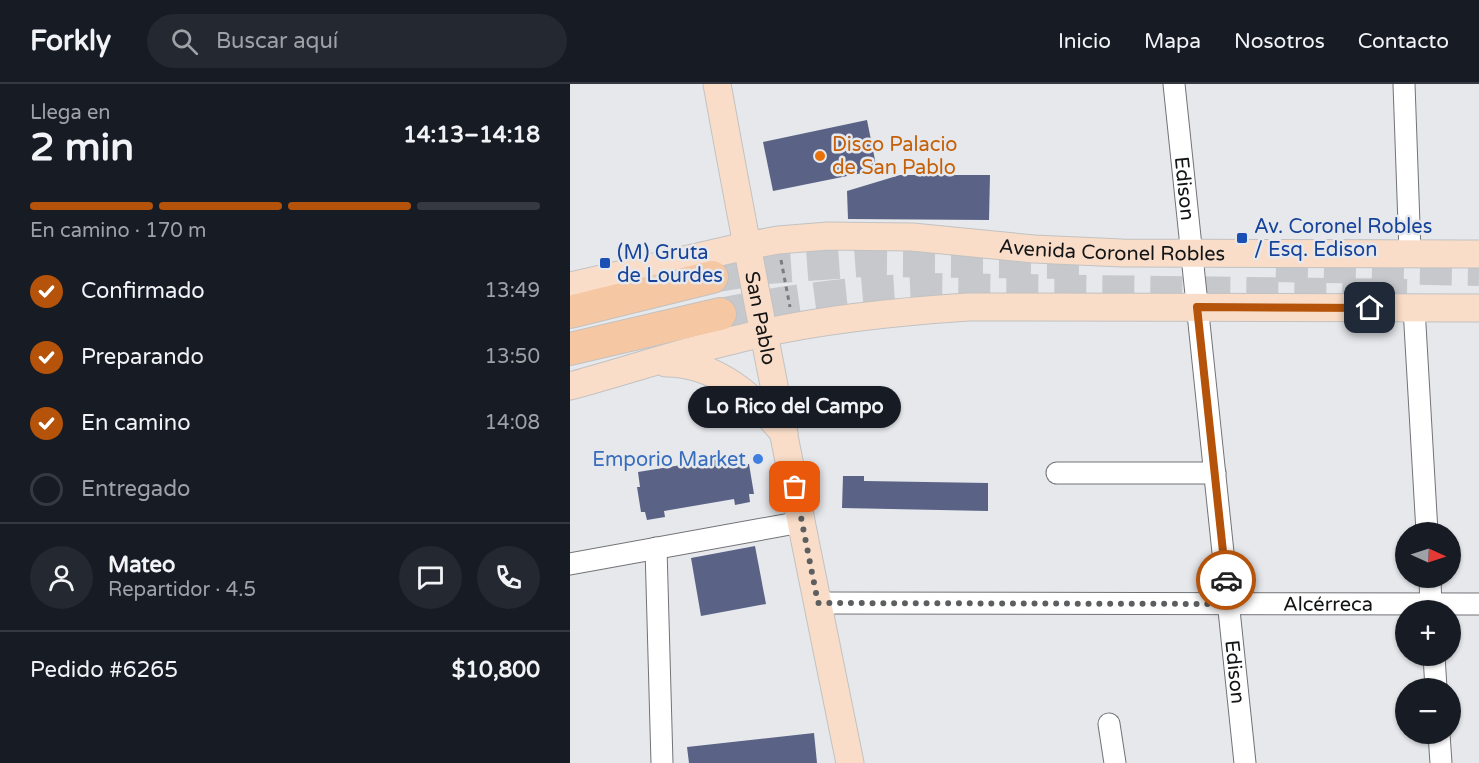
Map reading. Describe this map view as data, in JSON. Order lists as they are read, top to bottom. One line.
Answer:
{"streets":{"main road":["Avenida Coronel Robles","San Pablo"],"street":["Edison","Alcérreca"]},"crossings":[["Edison","Avenida Coronel Robles"],["Edison","Alcérreca"],["Avenida Coronel Robles","San Pablo"],["San Pablo","Alcérreca"]],"places":{"other":["Disco Palacio de San Pablo","Emporio Market","Lo Rico del Campo"],"transit":["Av. Coronel Robles / Esq. Edison","(M) Gruta de Lourdes"]},"north":"right","page":{"header":"Forkly","search":"Buscar aquí","nav":["Inicio","Mapa","Nosotros","Contacto"],"heading":["2 min","Llega en","14:13–14:18"],"panel":["Mateo","Repartidor · 4.5","Pedido #6265","$10,800"],"bar":"En camino · 170 m","list":[["Confirmado","13:49"],["Preparando","13:50"],["En camino","14:08"],"Entregado"],"bubble":"Lo Rico del Campo","map_buttons":["+","−"]}}
